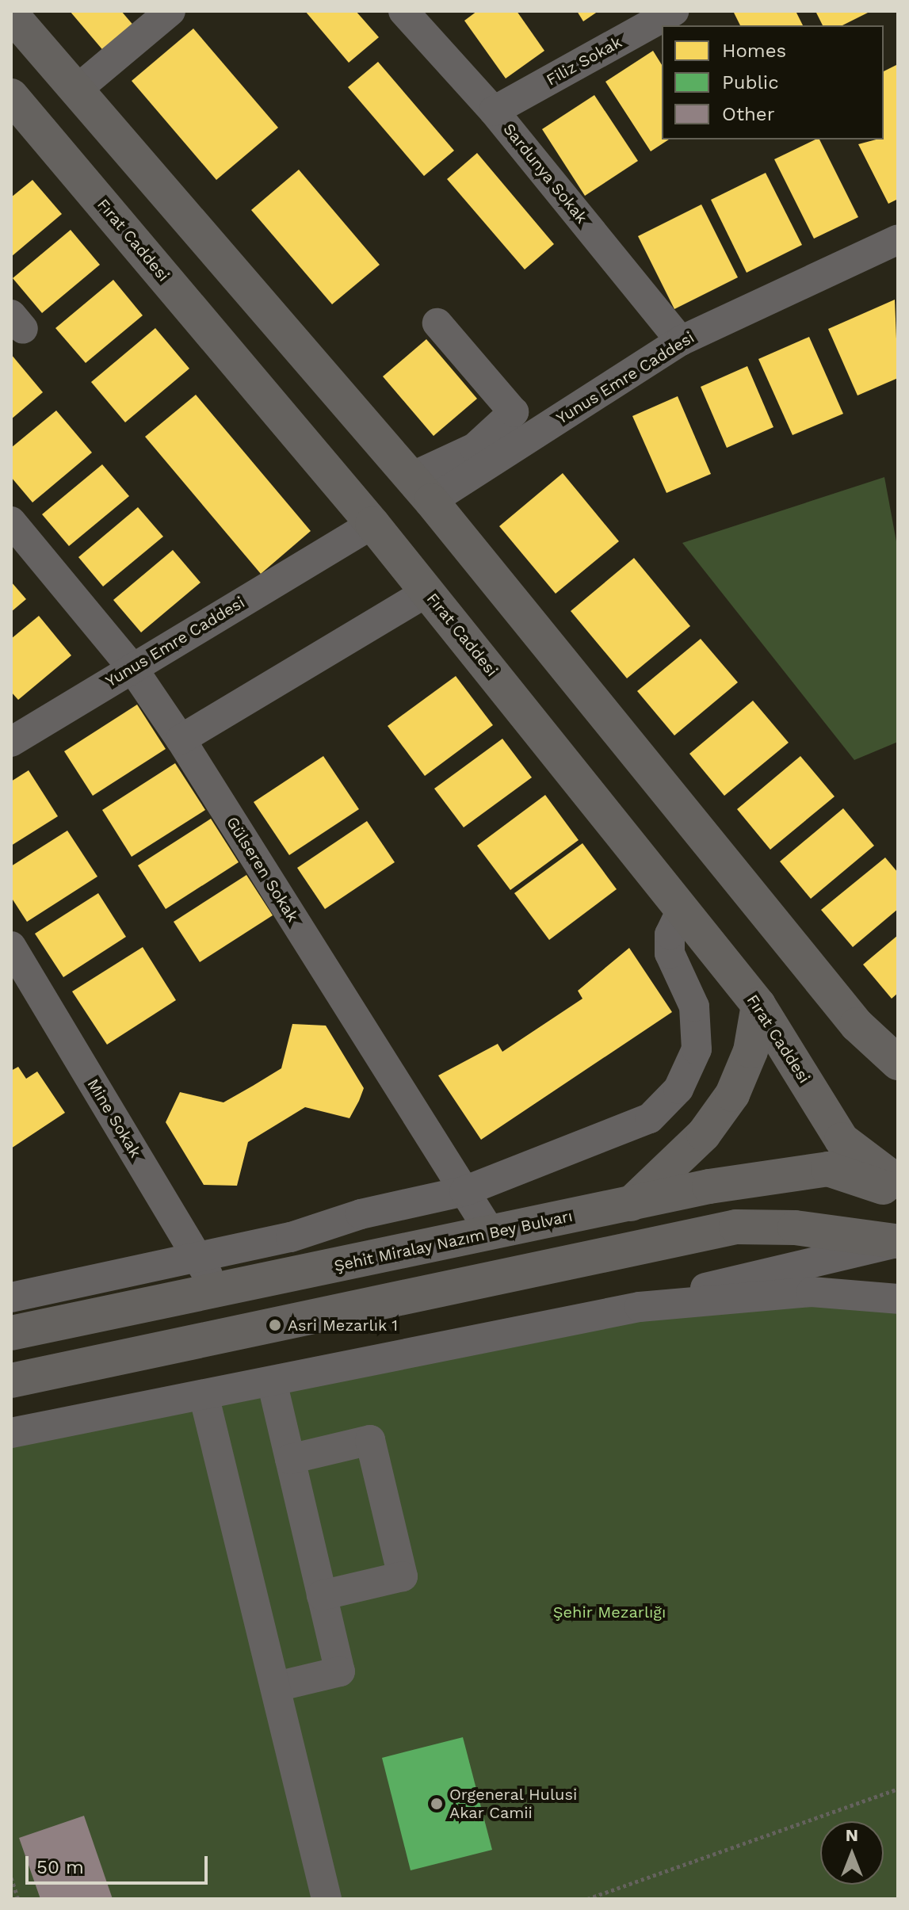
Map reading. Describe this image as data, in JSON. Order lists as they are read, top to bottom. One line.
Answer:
{"streets":{"main road":["Fırat Caddesi","Şehit Miralay Nazım Bey Bulvarı"],"street":["Filiz Sokak","Sardunya Sokak","Yunus Emre Caddesi","Gülseren Sokak","Mine Sokak"]},"crossings":[["Filiz Sokak","Sardunya Sokak"],["Sardunya Sokak","Yunus Emre Caddesi"],["Fırat Caddesi","Yunus Emre Caddesi"],["Fırat Caddesi","Şehit Miralay Nazım Bey Bulvarı"],["Yunus Emre Caddesi","Gülseren Sokak"],["Gülseren Sokak","Şehit Miralay Nazım Bey Bulvarı"],["Mine Sokak","Şehit Miralay Nazım Bey Bulvarı"]],"parks":["Şehir Mezarlığı"],"places":["Asri Mezarlık 1","Orgeneral Hulusi Akar Camii"],"legend":["Homes","Public","Other"],"scale_bar":"50 m","north":"top"}
